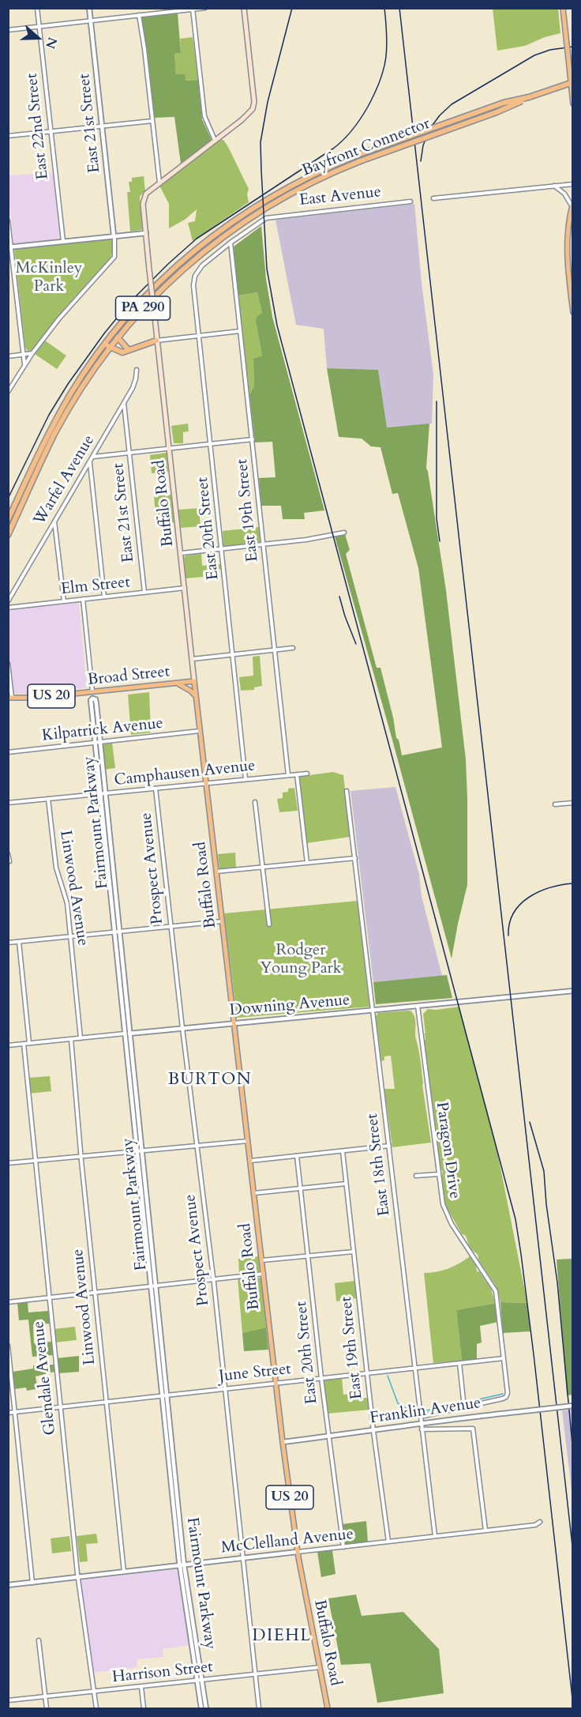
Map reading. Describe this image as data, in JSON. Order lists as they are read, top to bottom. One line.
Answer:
{"streets":{"highway":["Bayfront Connector","PA 290"],"main road":["Buffalo Road","Broad Street","US 20"],"street":["East 21st Street","East 22nd Street","East Avenue","Warfel Avenue","East 19th Street","East 20th Street","Elm Street","Kilpatrick Avenue","Camphausen Avenue","Fairmount Parkway","Prospect Avenue","Linwood Avenue","Downing Avenue","Paragon Drive","East 18th Street","June Street","Glendale Avenue","Franklin Avenue","McClelland Avenue","Harrison Street"]},"crossings":[["East 21st Street","Warfel Avenue"],["East 21st Street","Elm Street"],["East Avenue","East 19th Street"],["East Avenue","East 20th Street"],["Buffalo Road","Elm Street"],["Buffalo Road","Broad Street"],["Buffalo Road","Kilpatrick Avenue"],["Buffalo Road","Camphausen Avenue"],["Buffalo Road","Downing Avenue"],["Buffalo Road","June Street"],["Buffalo Road","Franklin Avenue"],["Buffalo Road","McClelland Avenue"],["Buffalo Road","Harrison Street"],["East 19th Street","East 20th Street"],["East 19th Street","Camphausen Avenue"],["East 19th Street","June Street"],["East 19th Street","Franklin Avenue"],["East 19th Street","McClelland Avenue"],["East 20th Street","Camphausen Avenue"],["East 20th Street","June Street"],["East 20th Street","Franklin Avenue"],["East 20th Street","McClelland Avenue"],["Elm Street","Fairmount Parkway"],["Broad Street","Fairmount Parkway"],["Kilpatrick Avenue","Fairmount Parkway"],["Camphausen Avenue","Fairmount Parkway"],["Camphausen Avenue","Prospect Avenue"],["Camphausen Avenue","Linwood Avenue"],["Fairmount Parkway","Downing Avenue"],["Fairmount Parkway","June Street"],["Fairmount Parkway","McClelland Avenue"],["Fairmount Parkway","Harrison Street"],["Prospect Avenue","Downing Avenue"],["Prospect Avenue","June Street"],["Prospect Avenue","McClelland Avenue"],["Prospect Avenue","Harrison Street"],["Linwood Avenue","Downing Avenue"],["Linwood Avenue","June Street"],["Linwood Avenue","McClelland Avenue"],["Downing Avenue","Paragon Drive"],["Downing Avenue","East 18th Street"],["Downing Avenue","Glendale Avenue"],["Paragon Drive","June Street"],["East 18th Street","June Street"],["East 18th Street","Franklin Avenue"],["East 18th Street","McClelland Avenue"],["June Street","Glendale Avenue"],["Glendale Avenue","McClelland Avenue"],["Glendale Avenue","Harrison Street"]],"districts":["BURTON","DIEHL"],"parks":["McKinley Park","Rodger Young Park"],"north":"right"}
